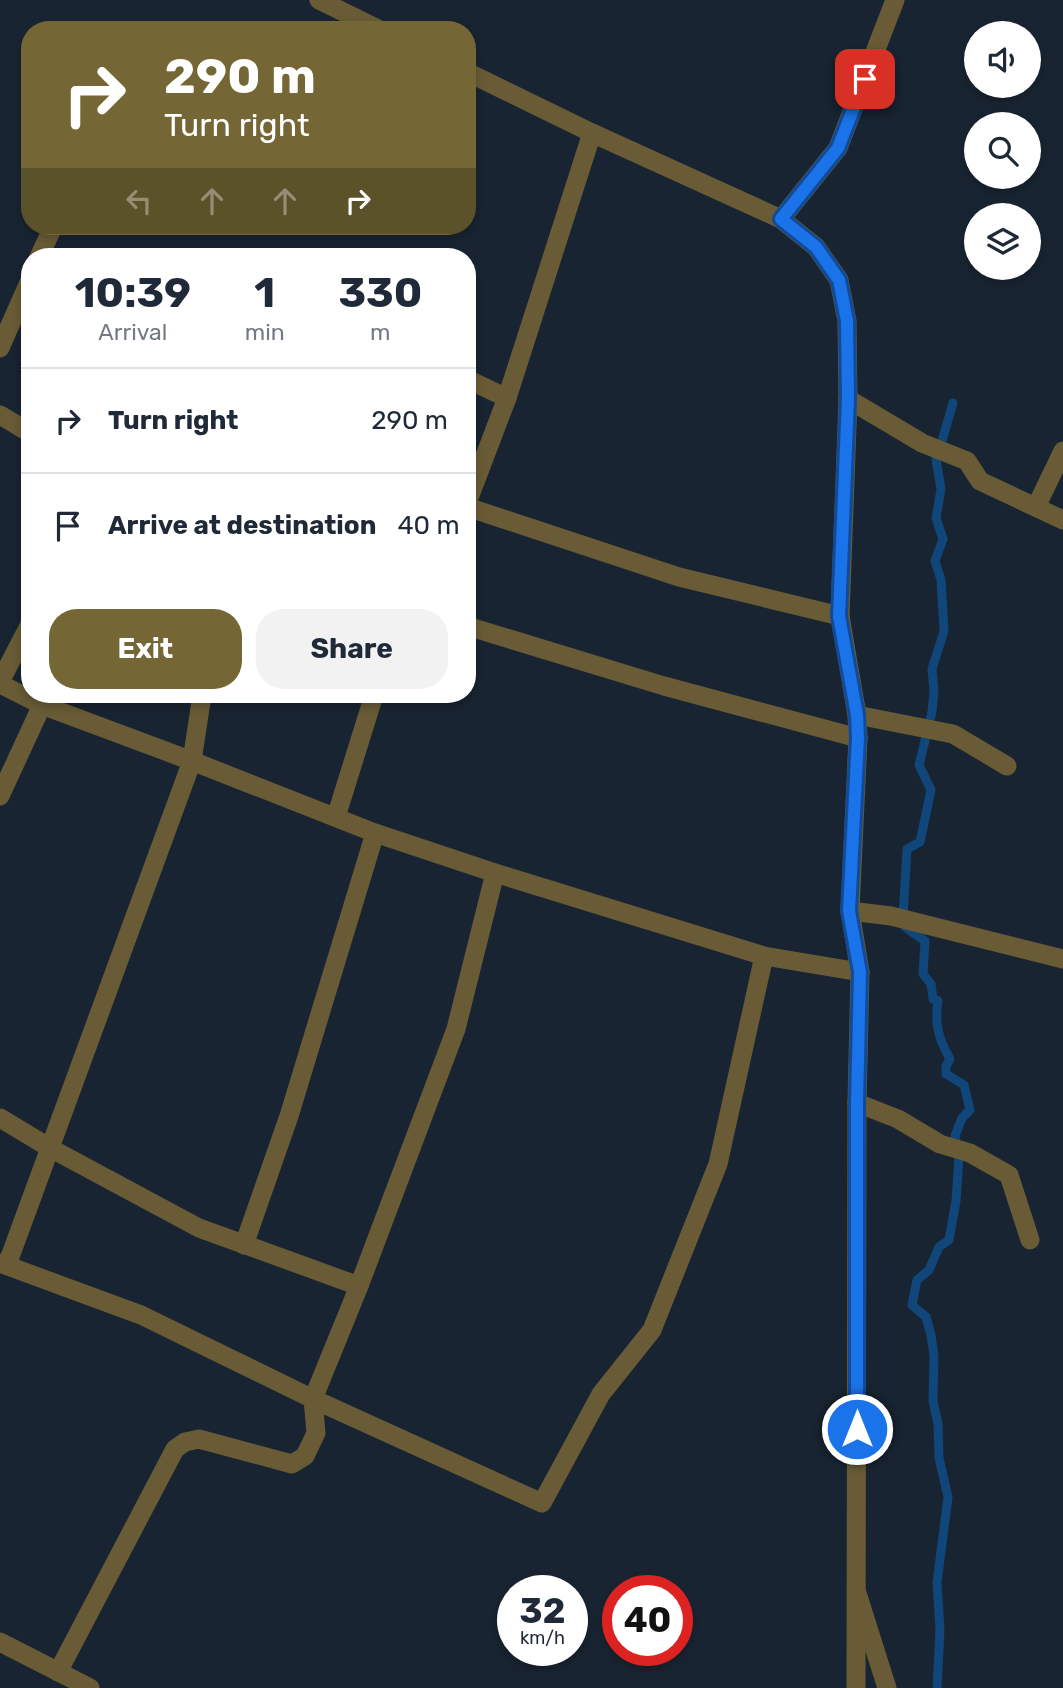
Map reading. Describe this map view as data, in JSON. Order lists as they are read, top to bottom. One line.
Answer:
{"page":{"turn":["290 m","Turn right"],"eta":["10:39","Arrival","1","min","330","m"],"list":[{"name":"Turn right","value":"290 m"},{"name":"Arrive at destination","value":"40 m"}],"buttons":["Exit","Share"],"speed":"32 km/h","limit":"40"}}
